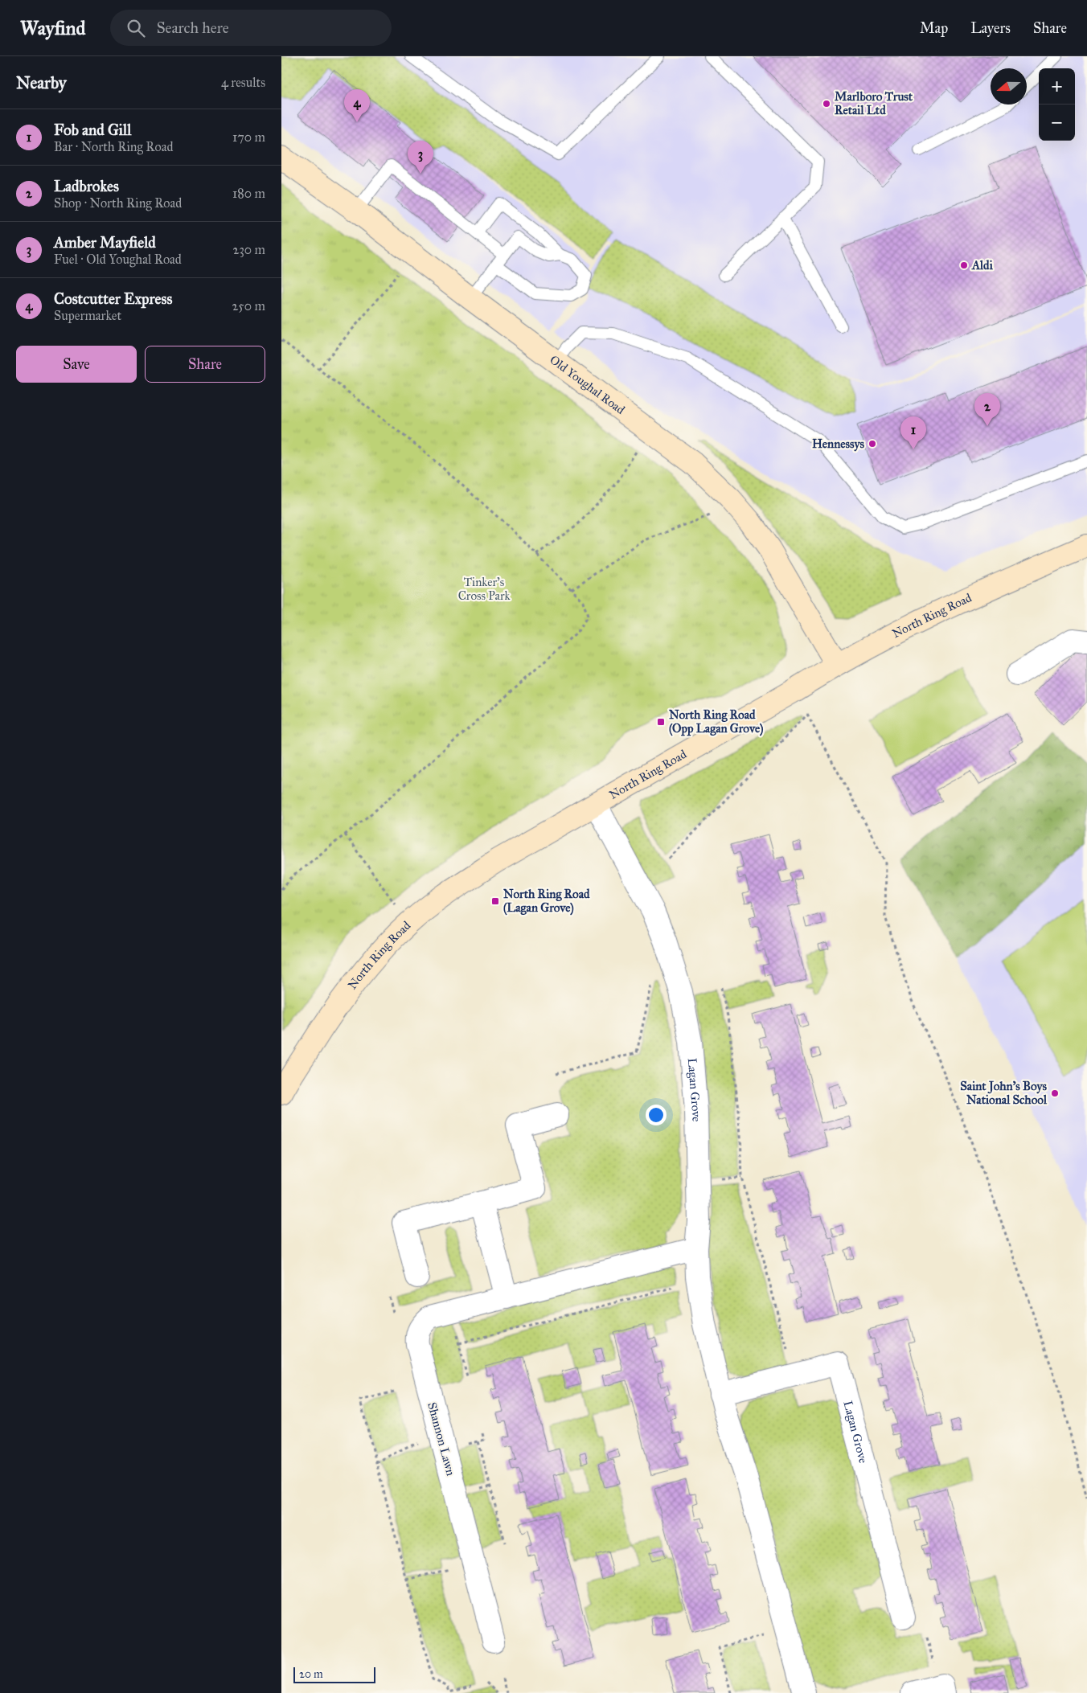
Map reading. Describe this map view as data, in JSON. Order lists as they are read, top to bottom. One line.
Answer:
{"streets":{"main road":["Old Youghal Road","North Ring Road"],"street":["Lagan Grove","Shannon Lawn"]},"crossings":[["Old Youghal Road","North Ring Road"],["North Ring Road","Lagan Grove"],["Lagan Grove","Shannon Lawn"]],"parks":["Tinker's Cross Park"],"places":{"other":["Marlboro Trust Retail Ltd","Aldi","Hennessys","Saint John's Boys National School"],"transit":["North Ring Road (Opp Lagan Grove)","North Ring Road (Lagan Grove)"]},"scale_bar":"20 m","north":"left","page":{"header":"Wayfind","search":"Search here","nav":["Map","Layers","Share"],"heading":["Nearby","4 results"],"map_buttons":["+","−"],"pins":["4","3","2","1"],"list":[{"mark":"1","name":"Fob and Gill","note":"Bar · North Ring Road","value":"170 m"},{"mark":"2","name":"Ladbrokes","note":"Shop · North Ring Road","value":"180 m"},{"mark":"3","name":"Amber Mayfield","note":"Fuel · Old Youghal Road","value":"230 m"},{"mark":"4","name":"Costcutter Express","note":"Supermarket","value":"250 m"}],"buttons":["Save","Share"],"scale":"20 m"}}
